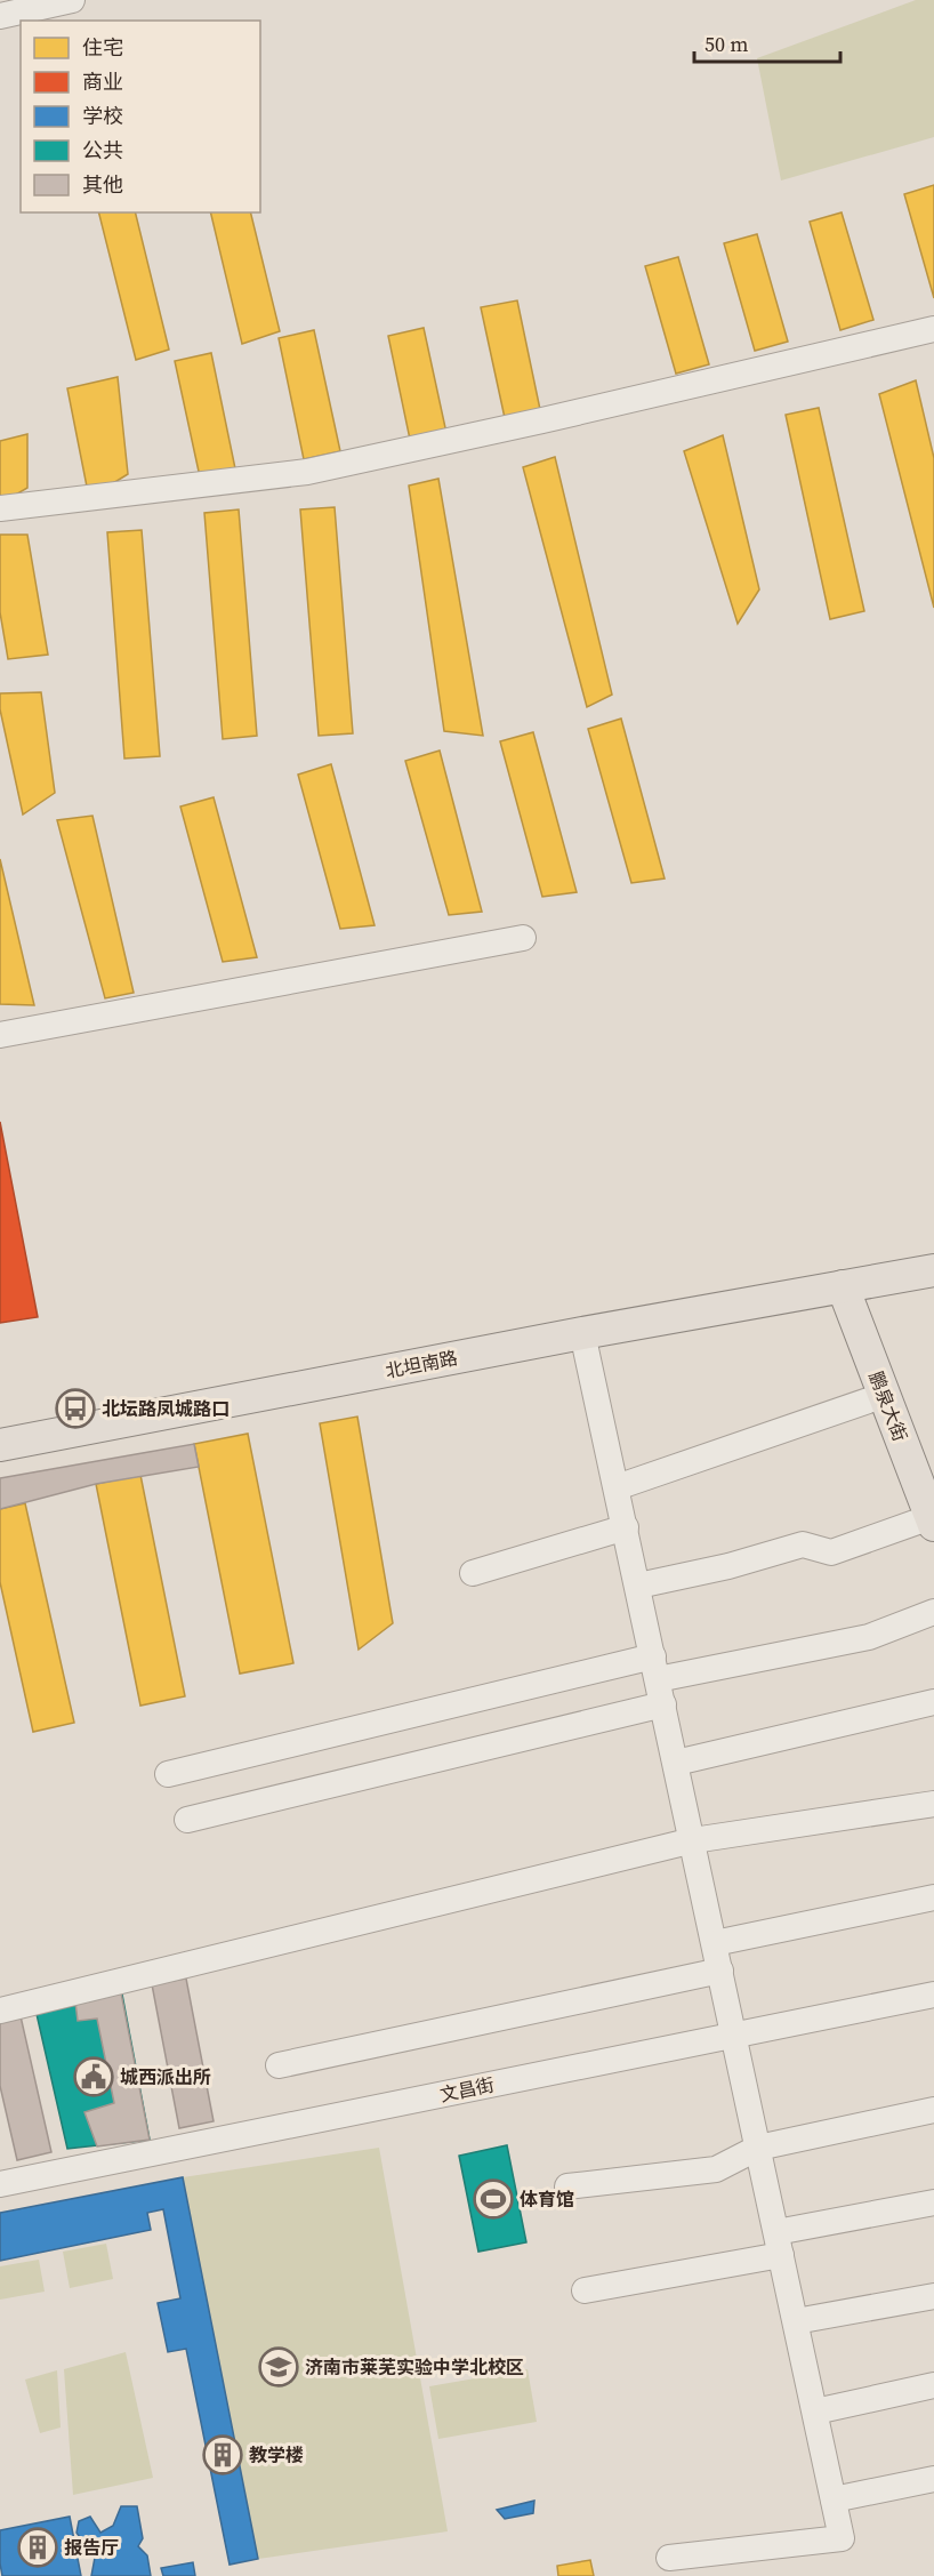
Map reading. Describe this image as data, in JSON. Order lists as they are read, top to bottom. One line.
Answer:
{"streets":{"main road":["北坦南路","鹏泉大街"],"street":["文昌街"]},"crossings":[["北坦南路","鹏泉大街"]],"places":{"bus stop":["北坛路凤城路口"],"public building":["城西派出所"],"sports":["体育馆"],"school or university":["济南市莱芜实验中学北校区"],"building":["教学楼","报告厅"]},"legend":["住宅","商业","学校","公共","其他"],"scale_bar":"50 m"}
